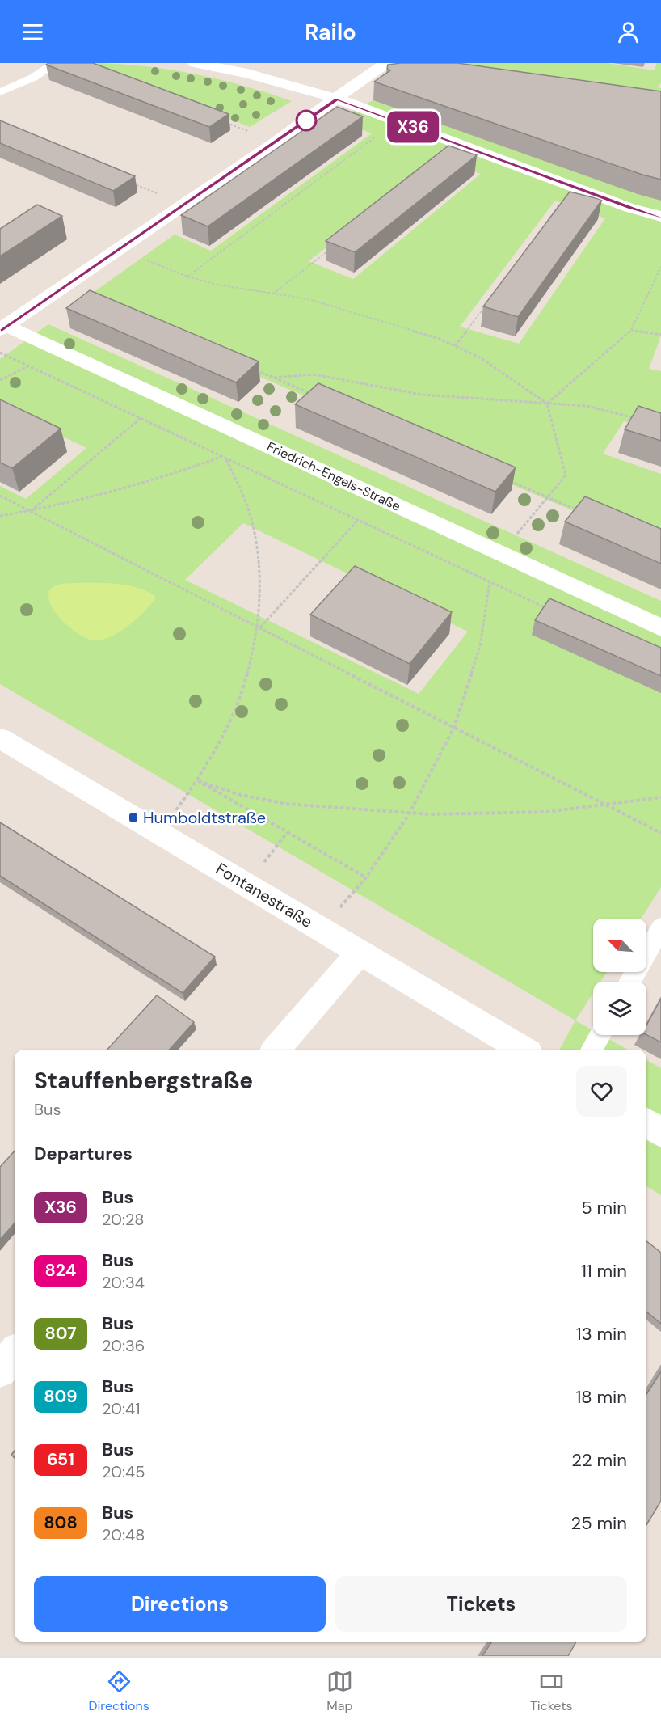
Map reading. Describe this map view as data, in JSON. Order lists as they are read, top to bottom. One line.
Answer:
{"streets":{"street":["Friedrich-Engels-Straße","Fontanestraße"]},"places":{"transit":["Humboldtstraße"]},"lines":["bus line X36"],"north":"top left","page":{"header":"Railo","on_map":"X36","heading":[["Stauffenbergstraße","Bus"],"Departures"],"list":[{"mark":"X36","name":"Bus","note":"20:28","value":"5 min"},{"mark":"824","name":"Bus","note":"20:34","value":"11 min"},{"mark":"807","name":"Bus","note":"20:36","value":"13 min"},{"mark":"809","name":"Bus","note":"20:41","value":"18 min"},{"mark":"651","name":"Bus","note":"20:45","value":"22 min"},{"mark":"808","name":"Bus","note":"20:48","value":"25 min"}],"buttons":["Directions","Tickets"],"tabs":["Directions","Map","Tickets"]}}
